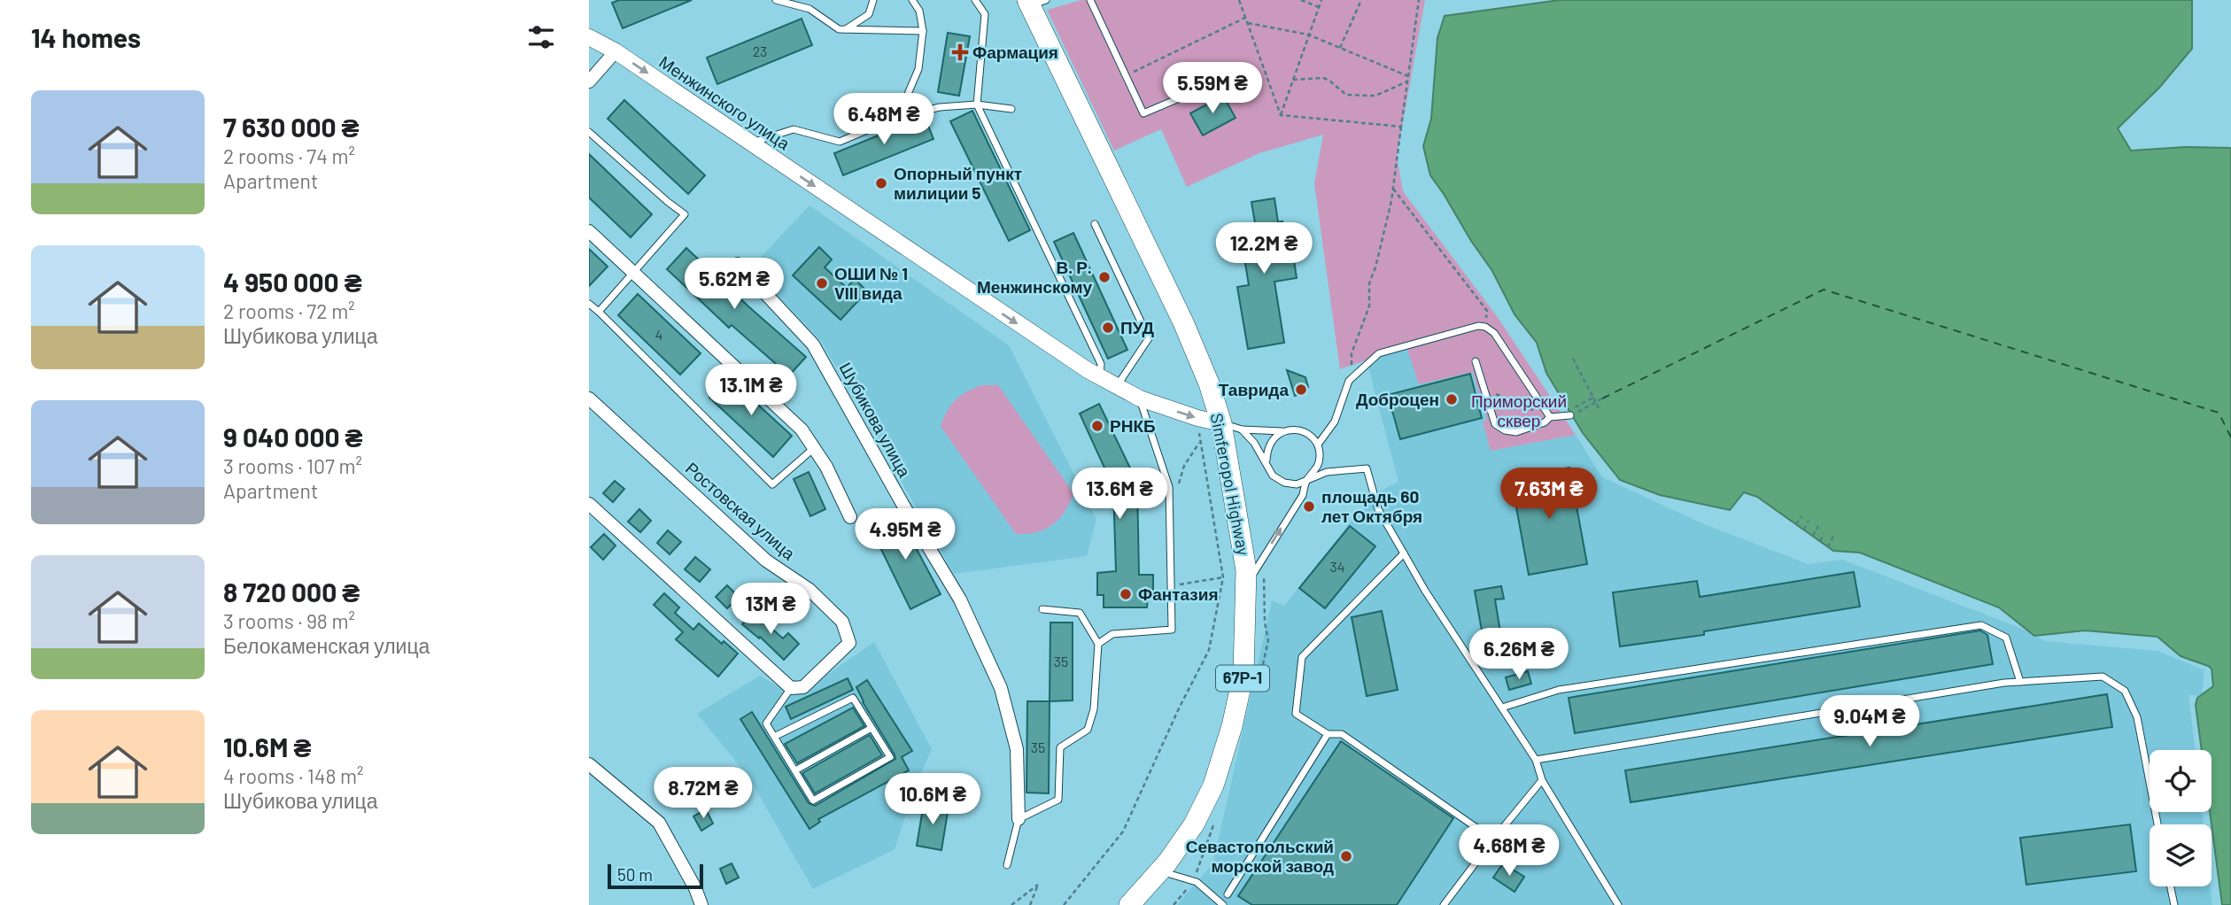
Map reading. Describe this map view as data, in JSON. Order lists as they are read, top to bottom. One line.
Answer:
{"streets":{"main road":["Simferopol Highway","67Р-1"],"street":["Менжинского улица","Шубикова улица","Ростовская улица"]},"crossings":[["Менжинского улица","Simferopol Highway"]],"one_way":["Менжинского улица"],"parks":["Приморский сквер"],"places":{"health":["Фармация"],"other":["Опорный пункт милиции 5","В. Р. Менжинскому","ОШИ № 1 VIII вида","ПУД","Таврида","Доброцен","РНКБ","площадь 60 лет Октября","Фантазия","Севастопольский морской завод"]},"house_numbers":["23","4","34","35","35"],"scale_bar":"50 m","page":{"heading":"14 homes","price":["5.59M ₴","6.48M ₴","12.2M ₴","5.62M ₴","13.1M ₴","13.6M ₴","7.63M ₴","4.95M ₴","13M ₴","6.26M ₴","9.04M ₴","8.72M ₴","10.6M ₴","4.68M ₴"],"list":[{"name":"7 630 000 ₴","note":"2 rooms · 74 m² · Apartment"},{"name":"4 950 000 ₴","note":"2 rooms · 72 m² · Шубикова улица"},{"name":"9 040 000 ₴","note":"3 rooms · 107 m² · Apartment"},{"name":"8 720 000 ₴","note":"3 rooms · 98 m² · Белокаменская улица"},{"name":"10.6M ₴","note":"4 rooms · 148 m² · Шубикова улица"}],"scale":"50 m"}}
